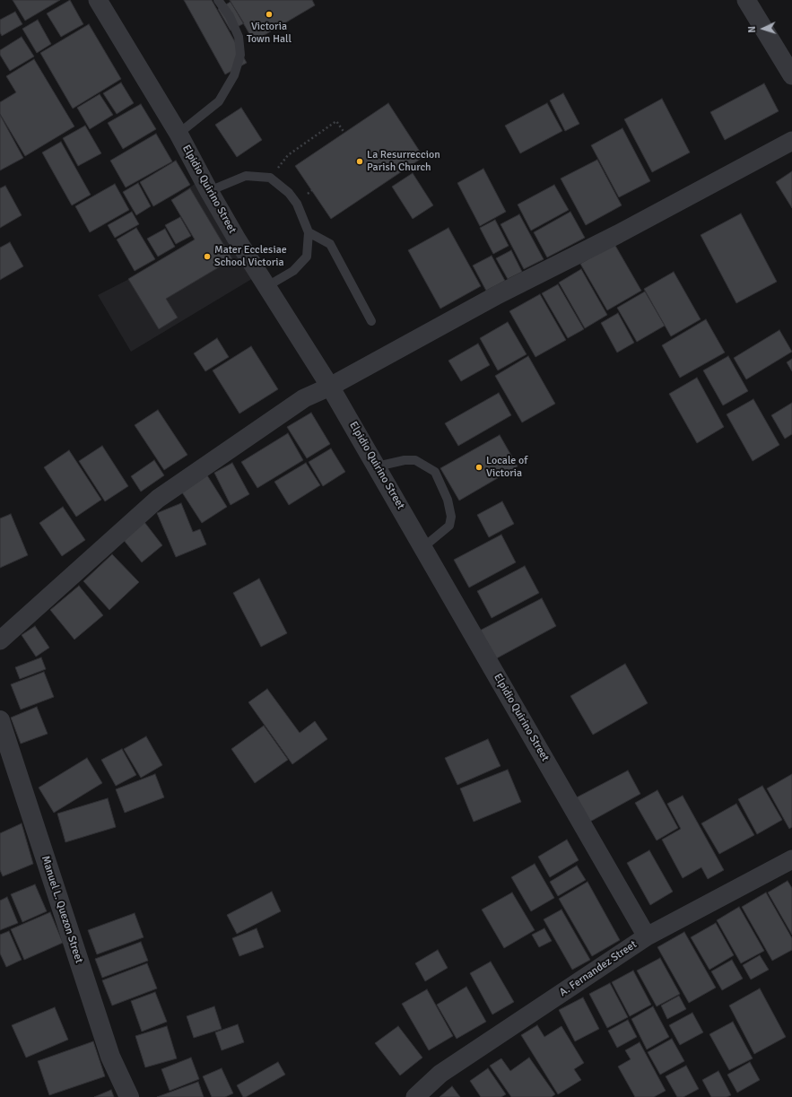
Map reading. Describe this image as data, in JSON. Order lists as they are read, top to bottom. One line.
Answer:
{"streets":{"street":["Elpidio Quirino Street","Manuel L. Quezon Street","A. Fernandez Street"]},"crossings":[["Elpidio Quirino Street","A. Fernandez Street"]],"places":["Victoria Town Hall","La Resurreccion Parish Church","Mater Ecclesiae School Victoria","Locale of Victoria"],"north":"left"}
